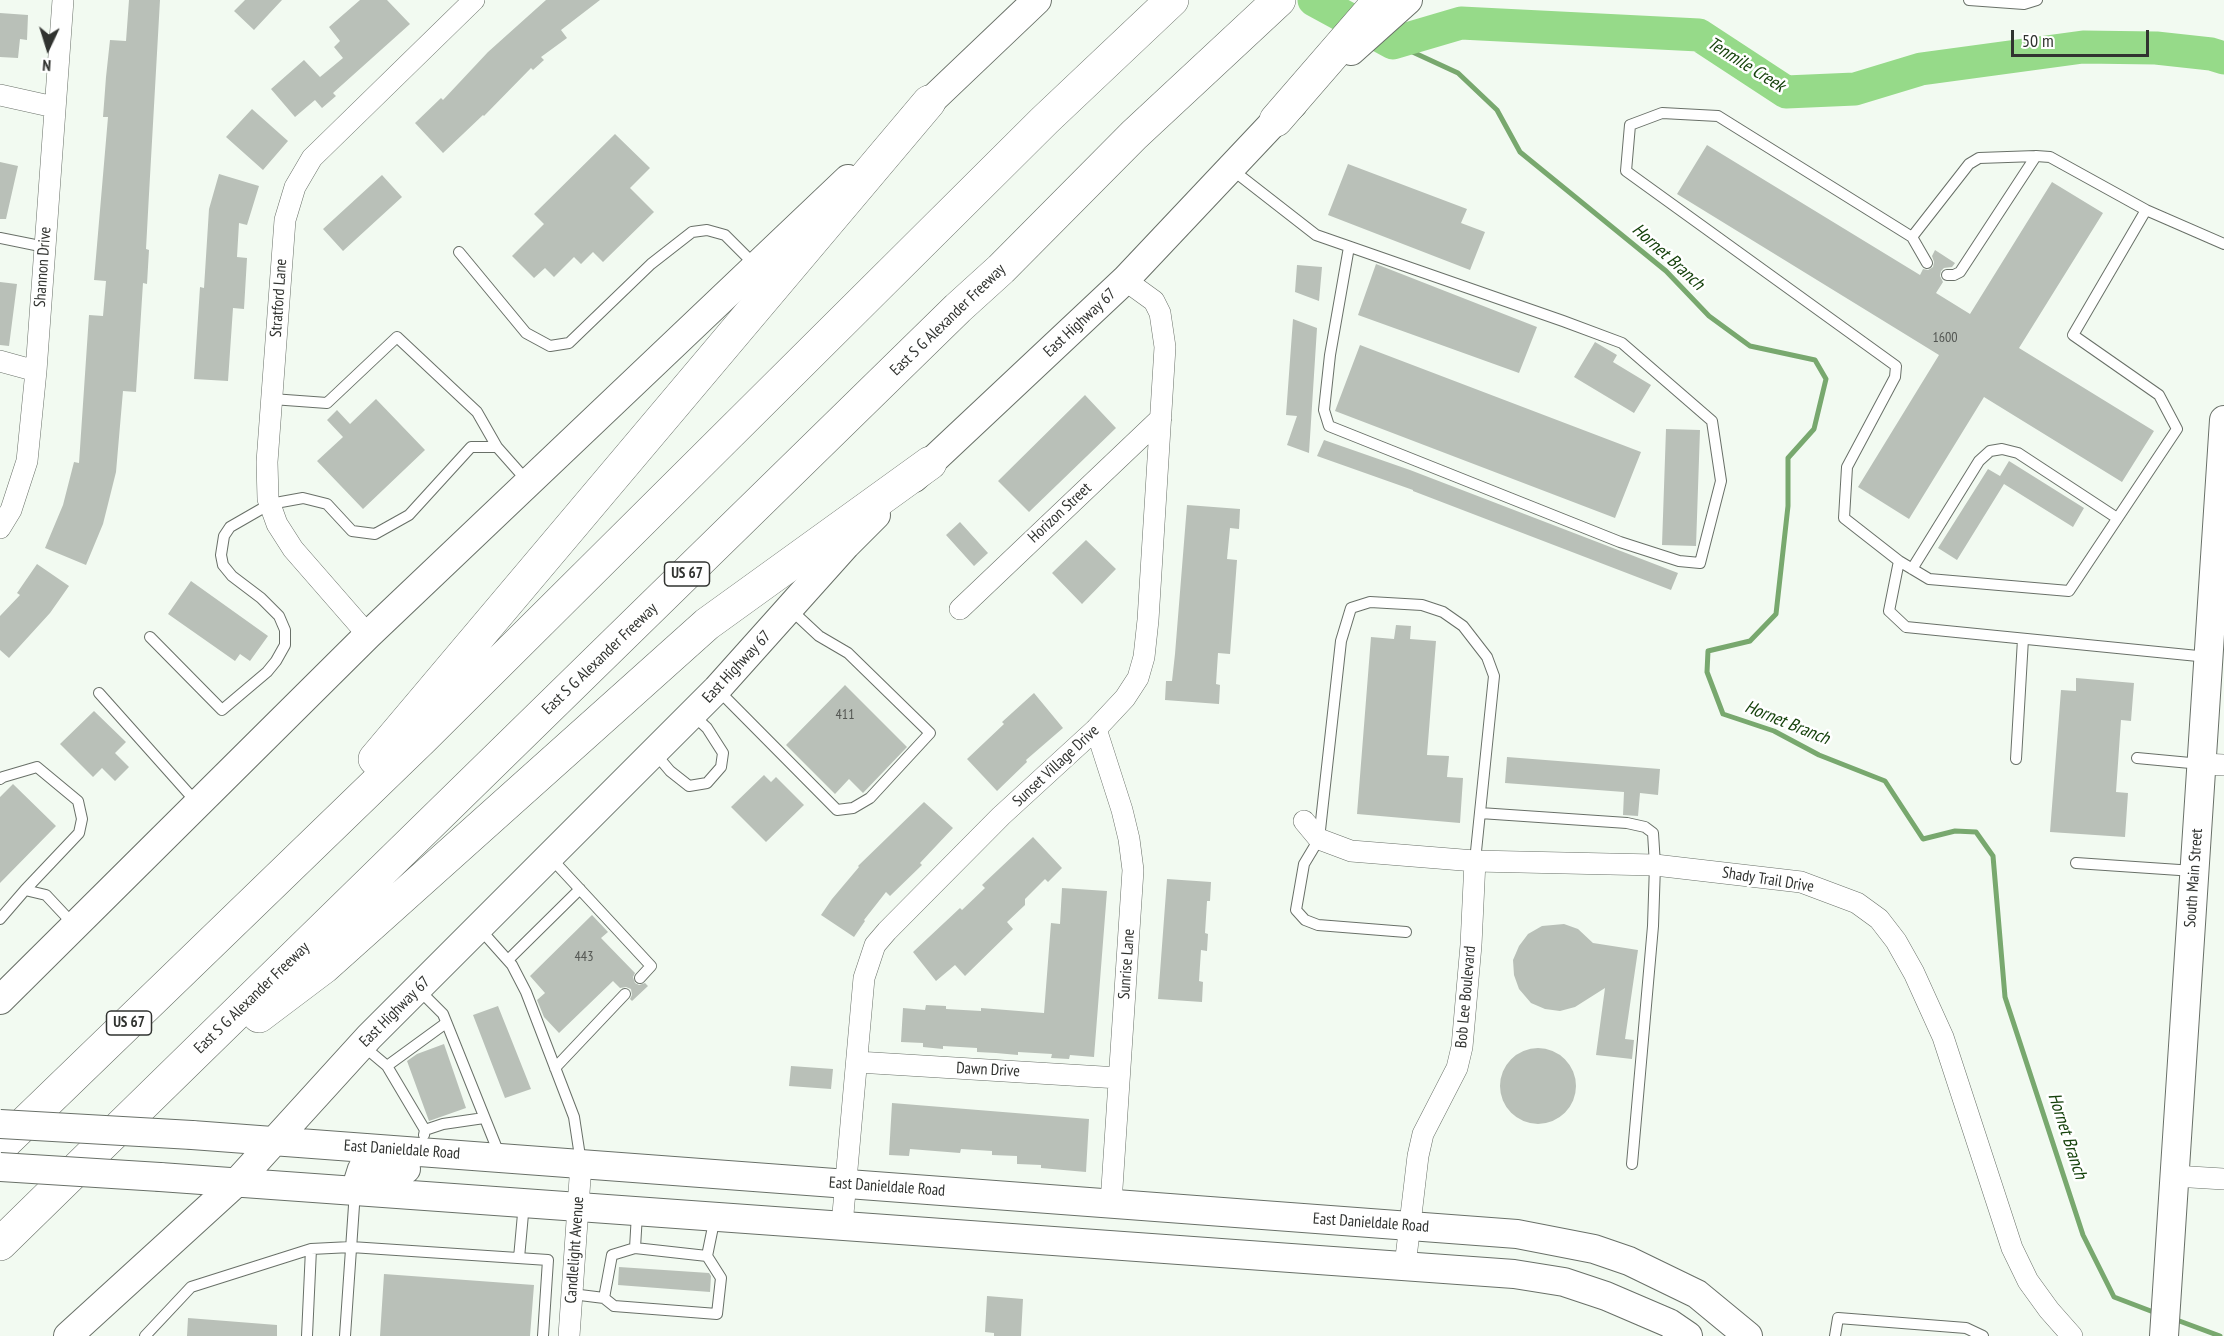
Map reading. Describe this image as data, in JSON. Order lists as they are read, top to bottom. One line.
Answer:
{"streets":{"highway":["East S G Alexander Freeway","US 67"],"main road":["East Highway 67","South Main Street","East Danieldale Road"],"street":["Shannon Drive","Stratford Lane","Horizon Street","Sunset Village Drive","Shady Trail Drive","Sunrise Lane","Bob Lee Boulevard","Dawn Drive","Candlelight Avenue"]},"crossings":[["East Highway 67","Sunset Village Drive"],["East Highway 67","East Danieldale Road"],["Horizon Street","Sunset Village Drive"],["Sunset Village Drive","Sunrise Lane"],["Sunset Village Drive","Dawn Drive"],["Sunset Village Drive","East Danieldale Road"],["Shady Trail Drive","Bob Lee Boulevard"],["Sunrise Lane","Dawn Drive"],["Sunrise Lane","East Danieldale Road"],["Bob Lee Boulevard","East Danieldale Road"],["East Danieldale Road","Candlelight Avenue"]],"water":["Tenmile Creek","Hornet Branch"],"house_numbers":["1600","411","443"],"scale_bar":"50 m","north":"bottom"}
